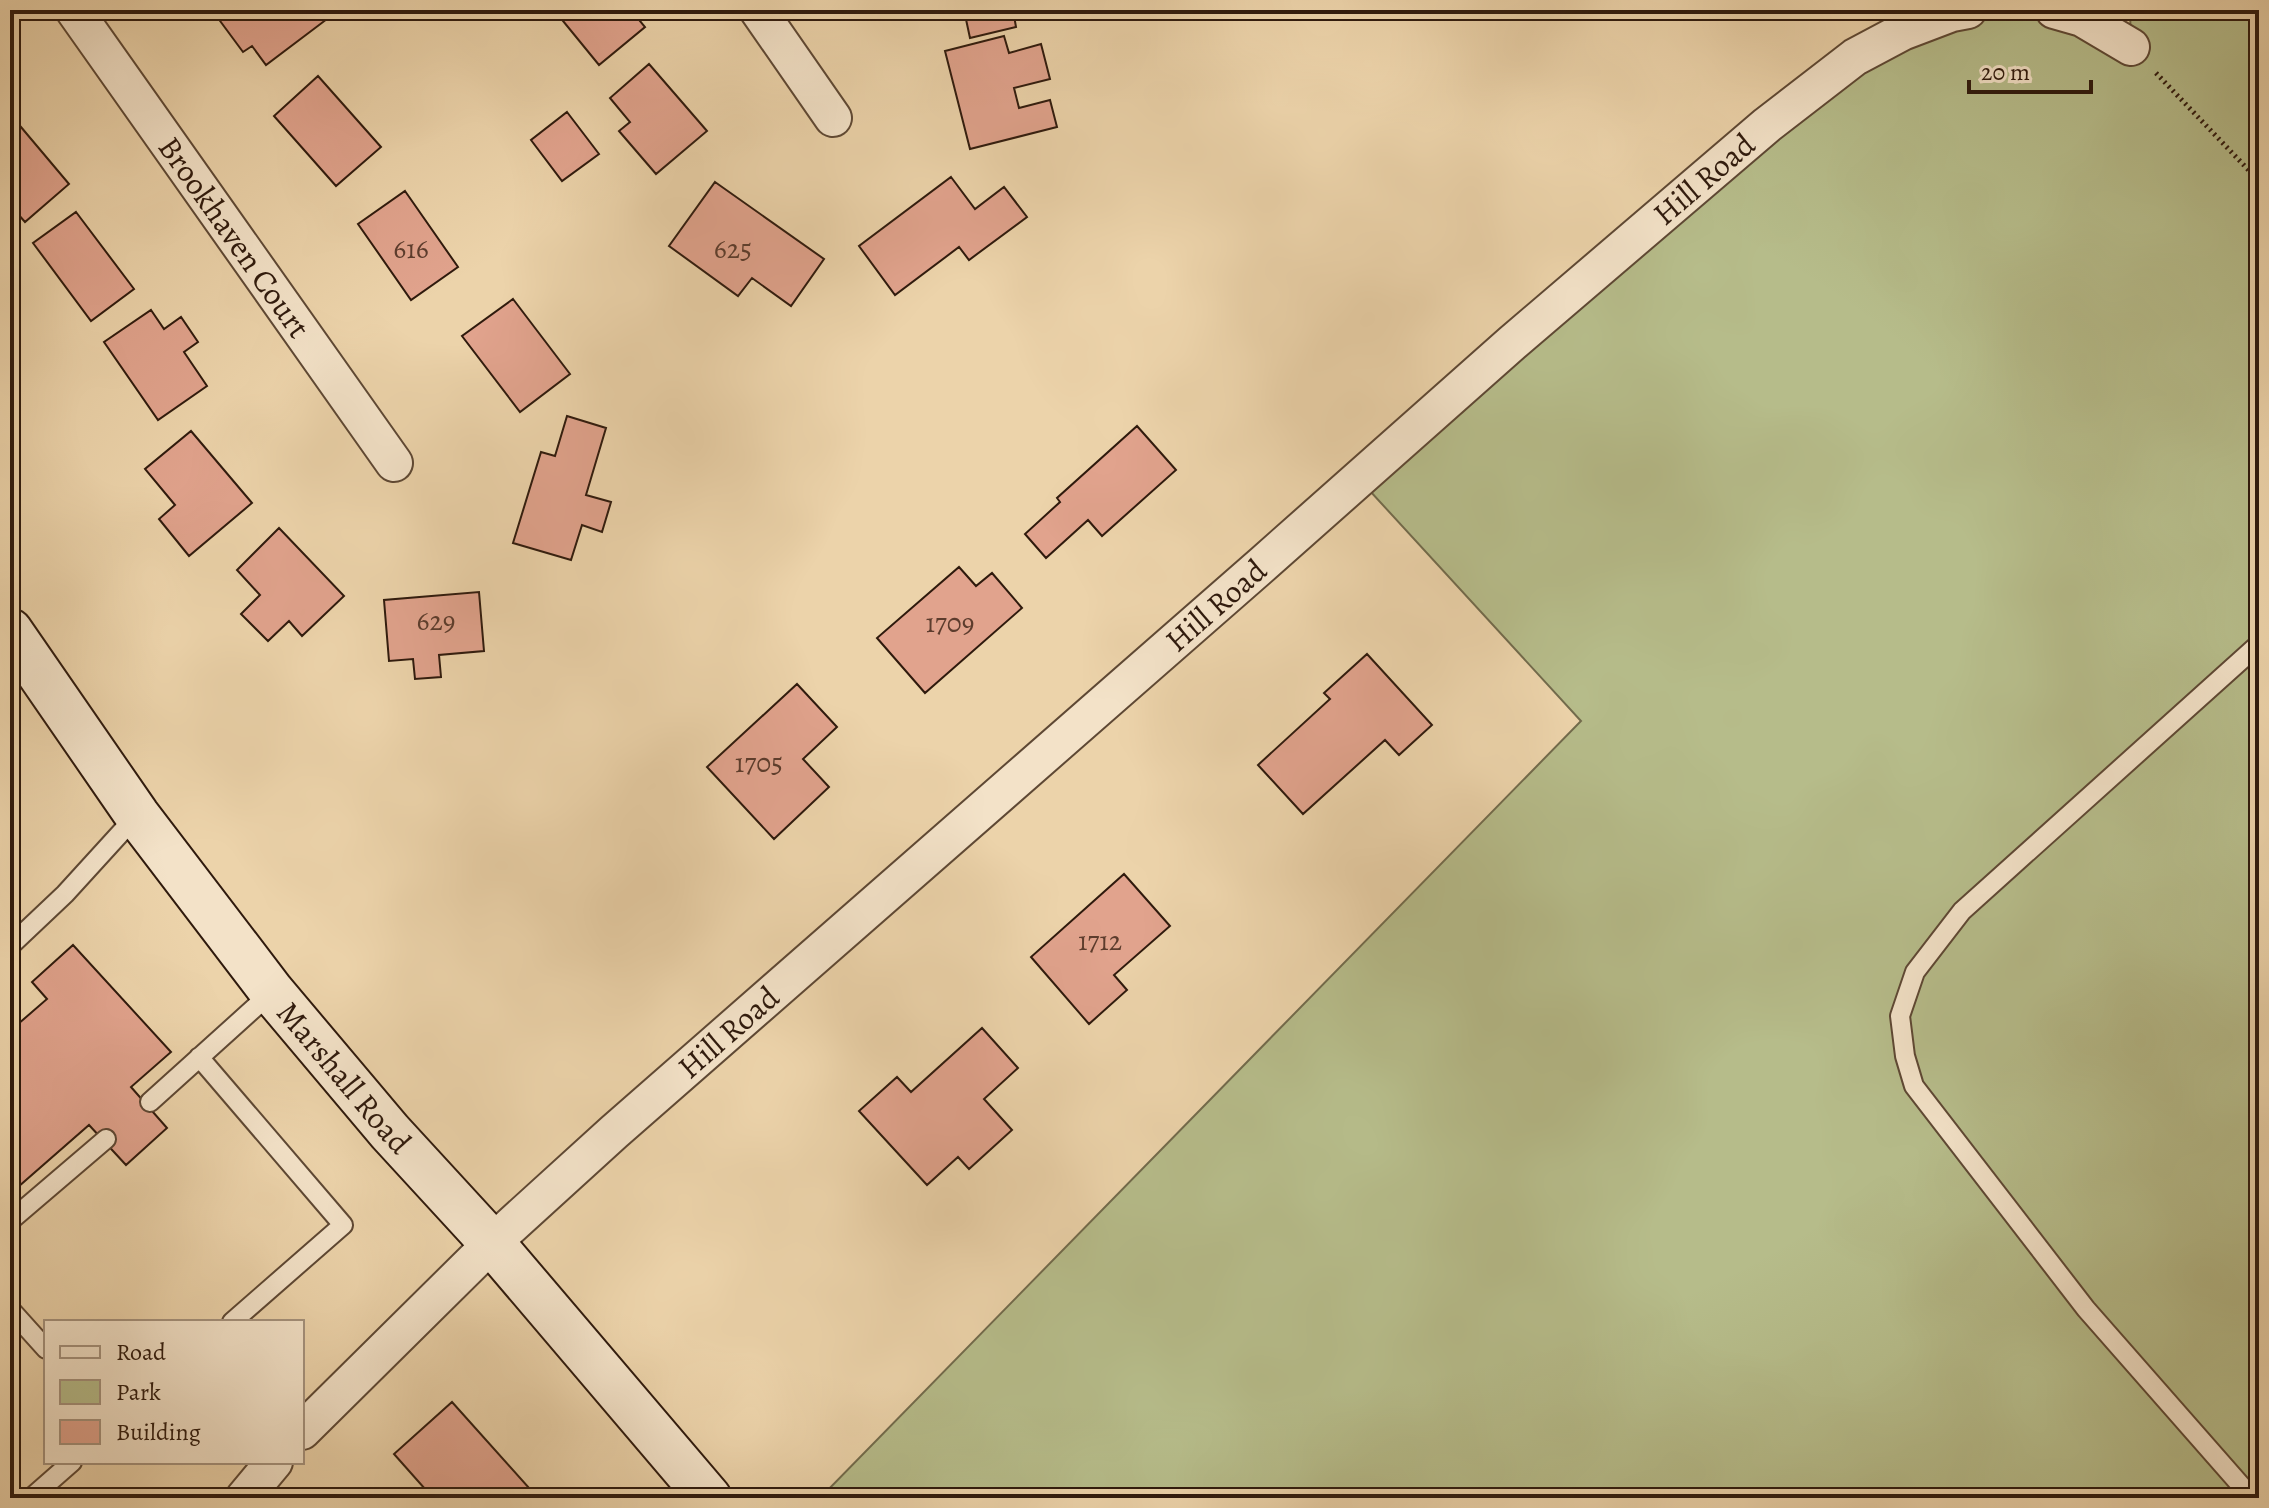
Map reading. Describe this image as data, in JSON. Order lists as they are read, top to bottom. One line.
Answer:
{"streets":{"main road":["Marshall Road"],"street":["Hill Road","Brookhaven Court"]},"crossings":[["Hill Road","Marshall Road"]],"house_numbers":["616","625","629","1709","1705","1712"],"legend":["Road","Park","Building"],"scale_bar":"20 m"}
